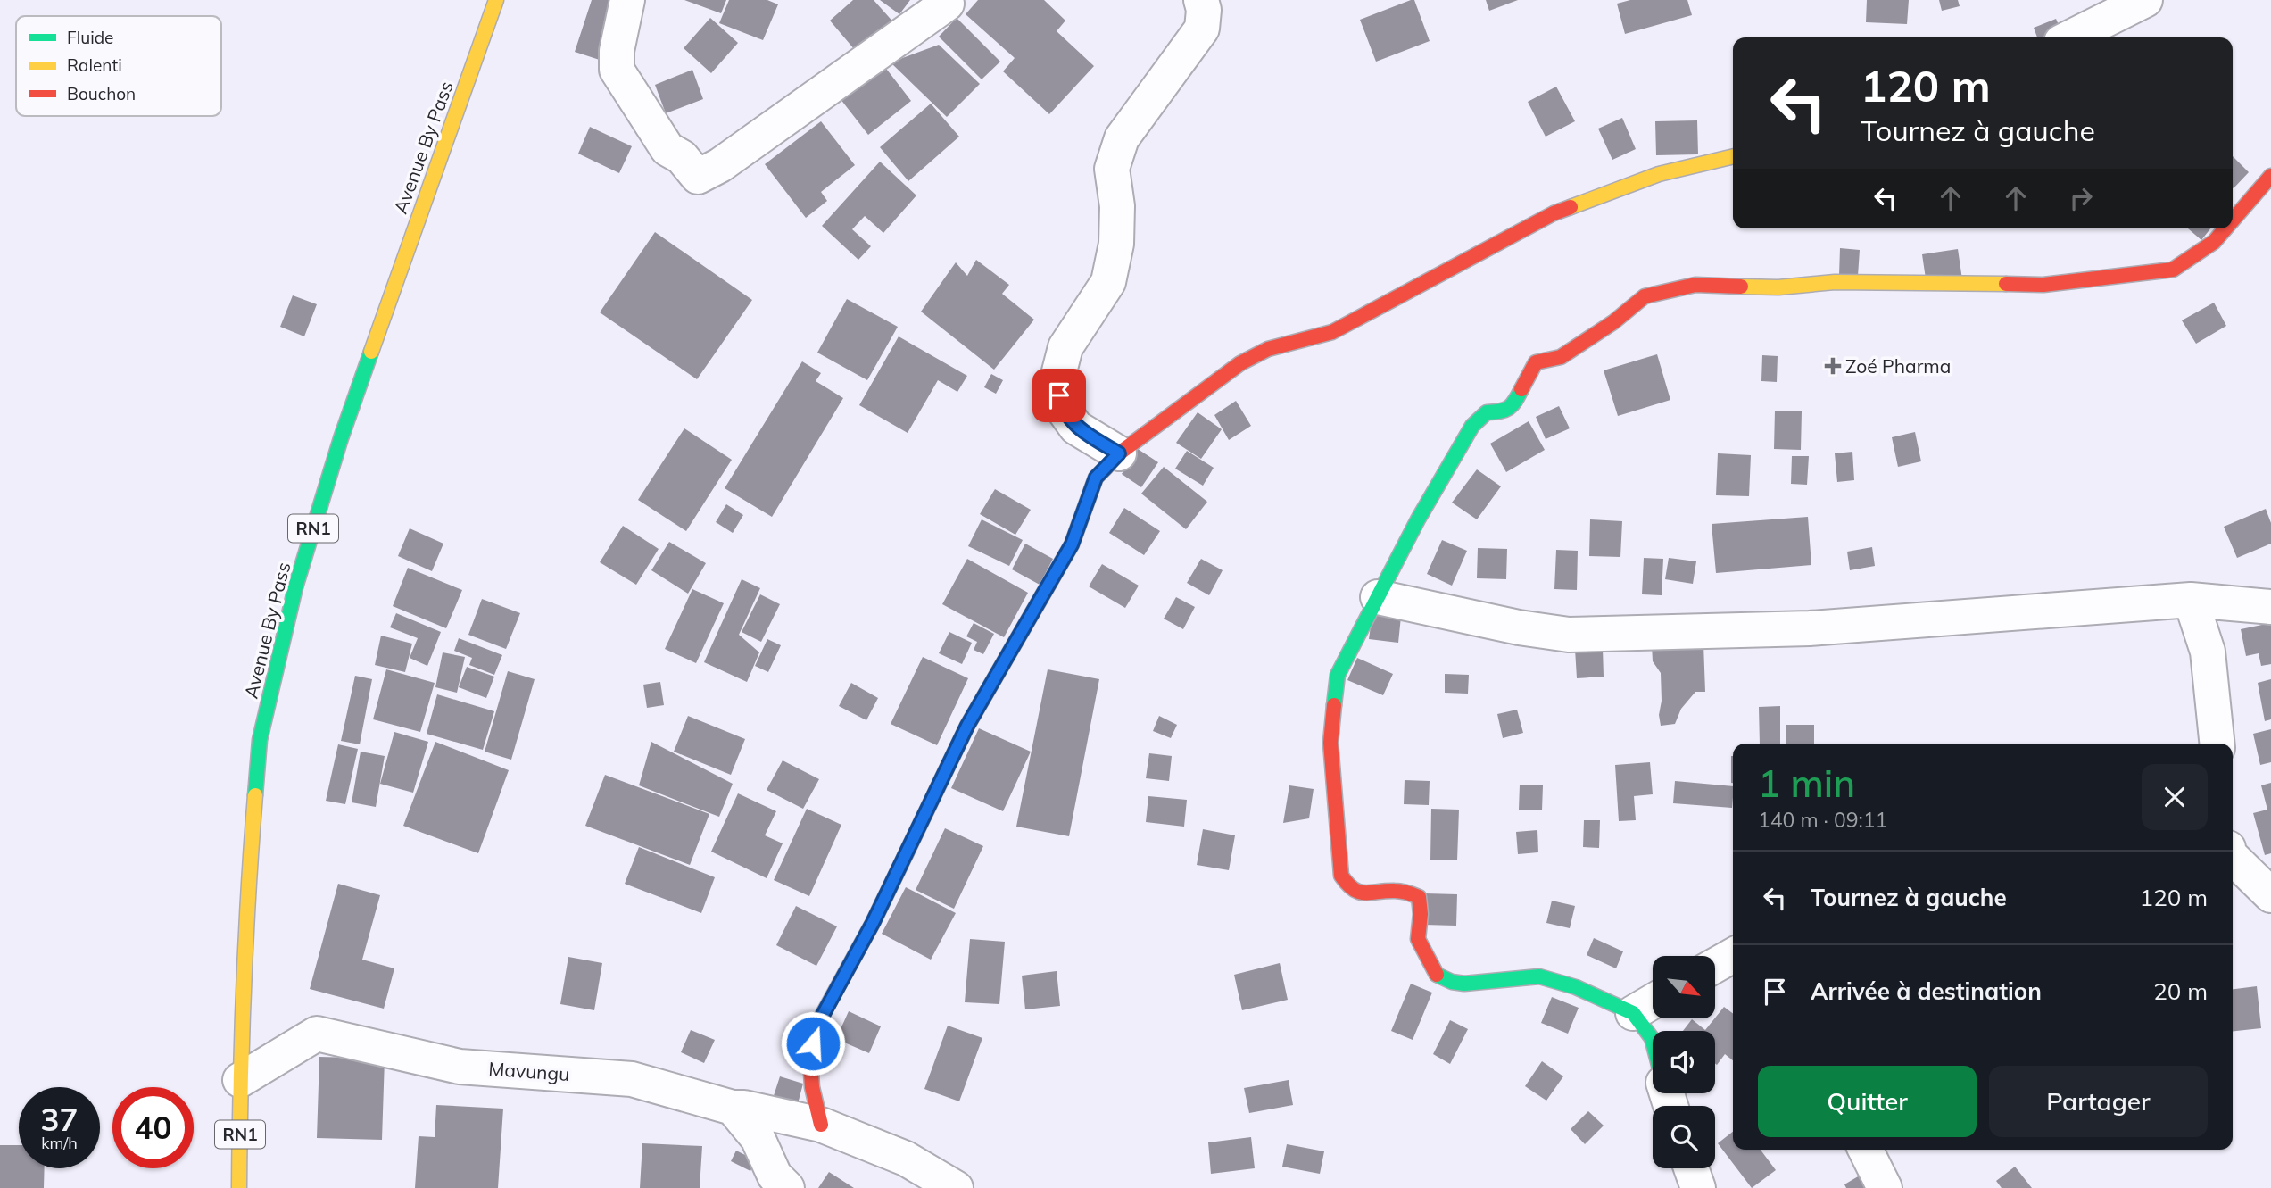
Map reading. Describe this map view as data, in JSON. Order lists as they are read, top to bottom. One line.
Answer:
{"streets":{"main road":["Avenue By Pass","RN1"],"street":["Mavungu"]},"crossings":[["Avenue By Pass","Mavungu"]],"places":{"health":["Zoé Pharma"]},"legend":["Fluide","Ralenti","Bouchon"],"north":"bottom right","page":{"turn":["120 m","Tournez à gauche"],"heading":["1 min","140 m · 09:11"],"list":[{"name":"Tournez à gauche","value":"120 m"},{"name":"Arrivée à destination","value":"20 m"}],"buttons":["Quitter","Partager"],"speed":"37 km/h","limit":"40"}}
